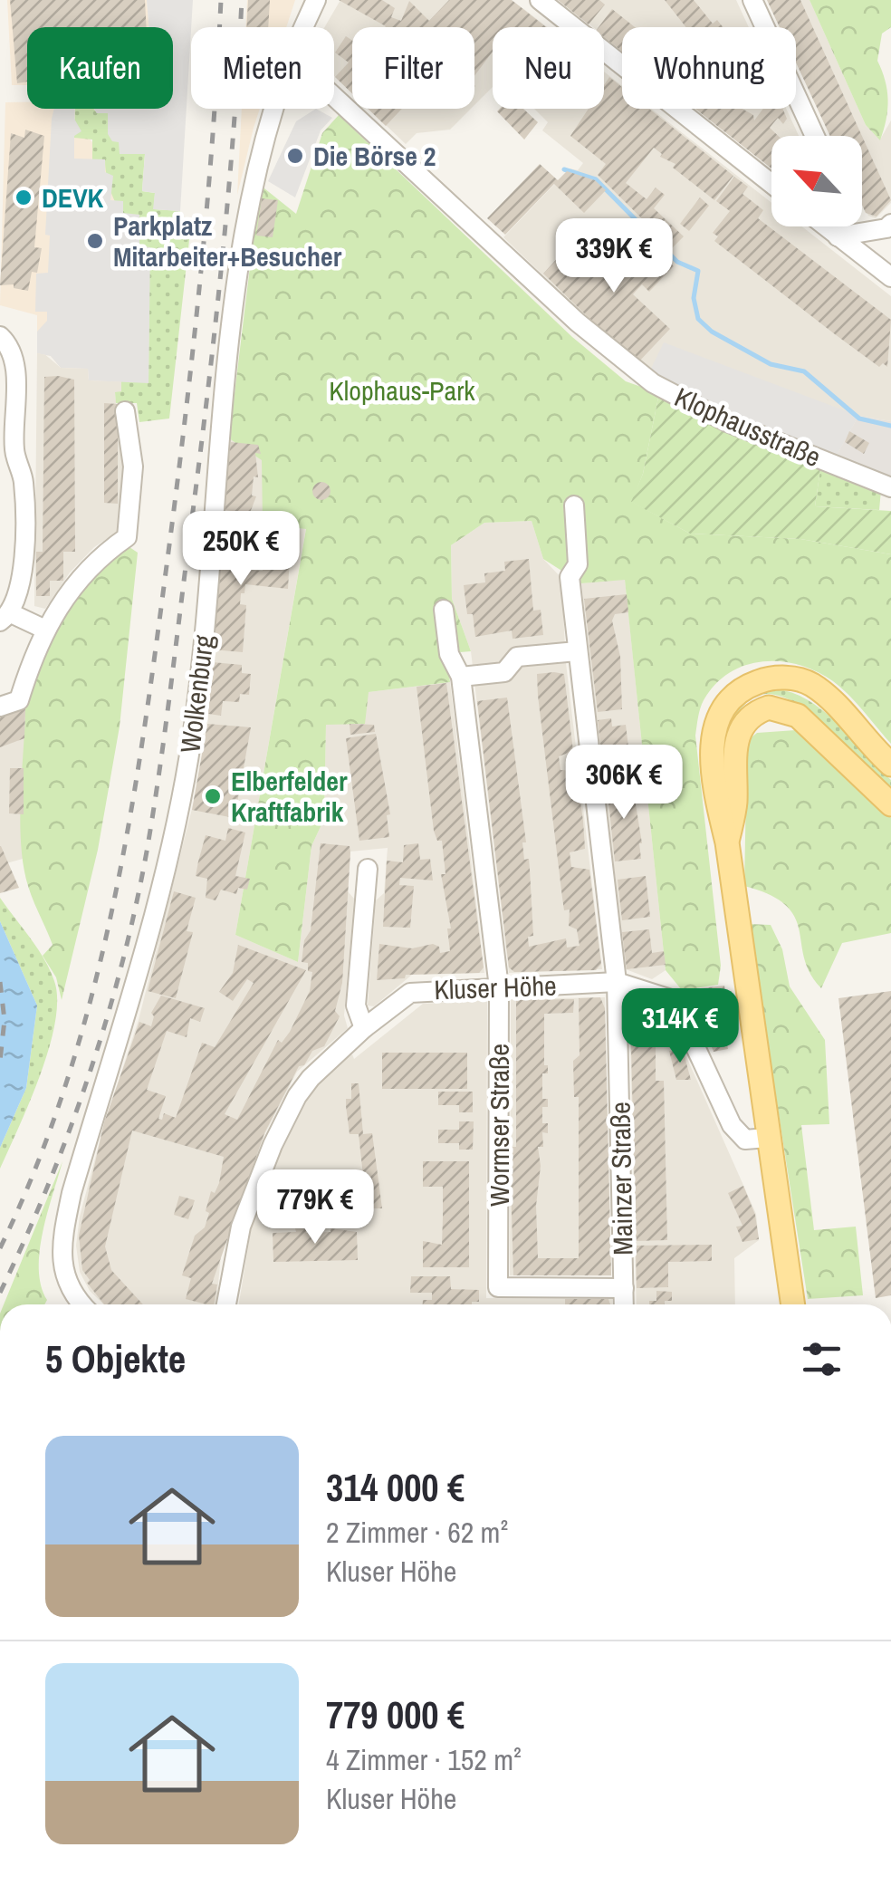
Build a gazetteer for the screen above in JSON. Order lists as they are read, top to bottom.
{
  "streets": {
    "street": [
      "Klophausstraße",
      "Wolkenburg",
      "Kluser Höhe",
      "Wormser Straße",
      "Mainzer Straße"
    ]
  },
  "crossings": [
    ["Kluser Höhe", "Wormser Straße"],
    ["Kluser Höhe", "Mainzer Straße"],
    ["Wormser Straße", "Mainzer Straße"]
  ],
  "parks": ["Klophaus-Park"],
  "places": [
    "Die Börse 2",
    "DEVK",
    "Parkplatz Mitarbeiter+Besucher",
    "Elberfelder Kraftfabrik"
  ],
  "north": "top left",
  "page": {
    "chip": [
      "Kaufen",
      "Mieten",
      "Filter",
      "Neu",
      "Wohnung"
    ],
    "price": [
      "339K €",
      "250K €",
      "306K €",
      "314K €",
      "779K €"
    ],
    "heading": "5 Objekte",
    "list": [
      {
        "name": "314 000 €",
        "note": "2 Zimmer · 62 m² · Kluser Höhe"
      },
      {
        "name": "779 000 €",
        "note": "4 Zimmer · 152 m² · Kluser Höhe"
      }
    ]
  }
}
